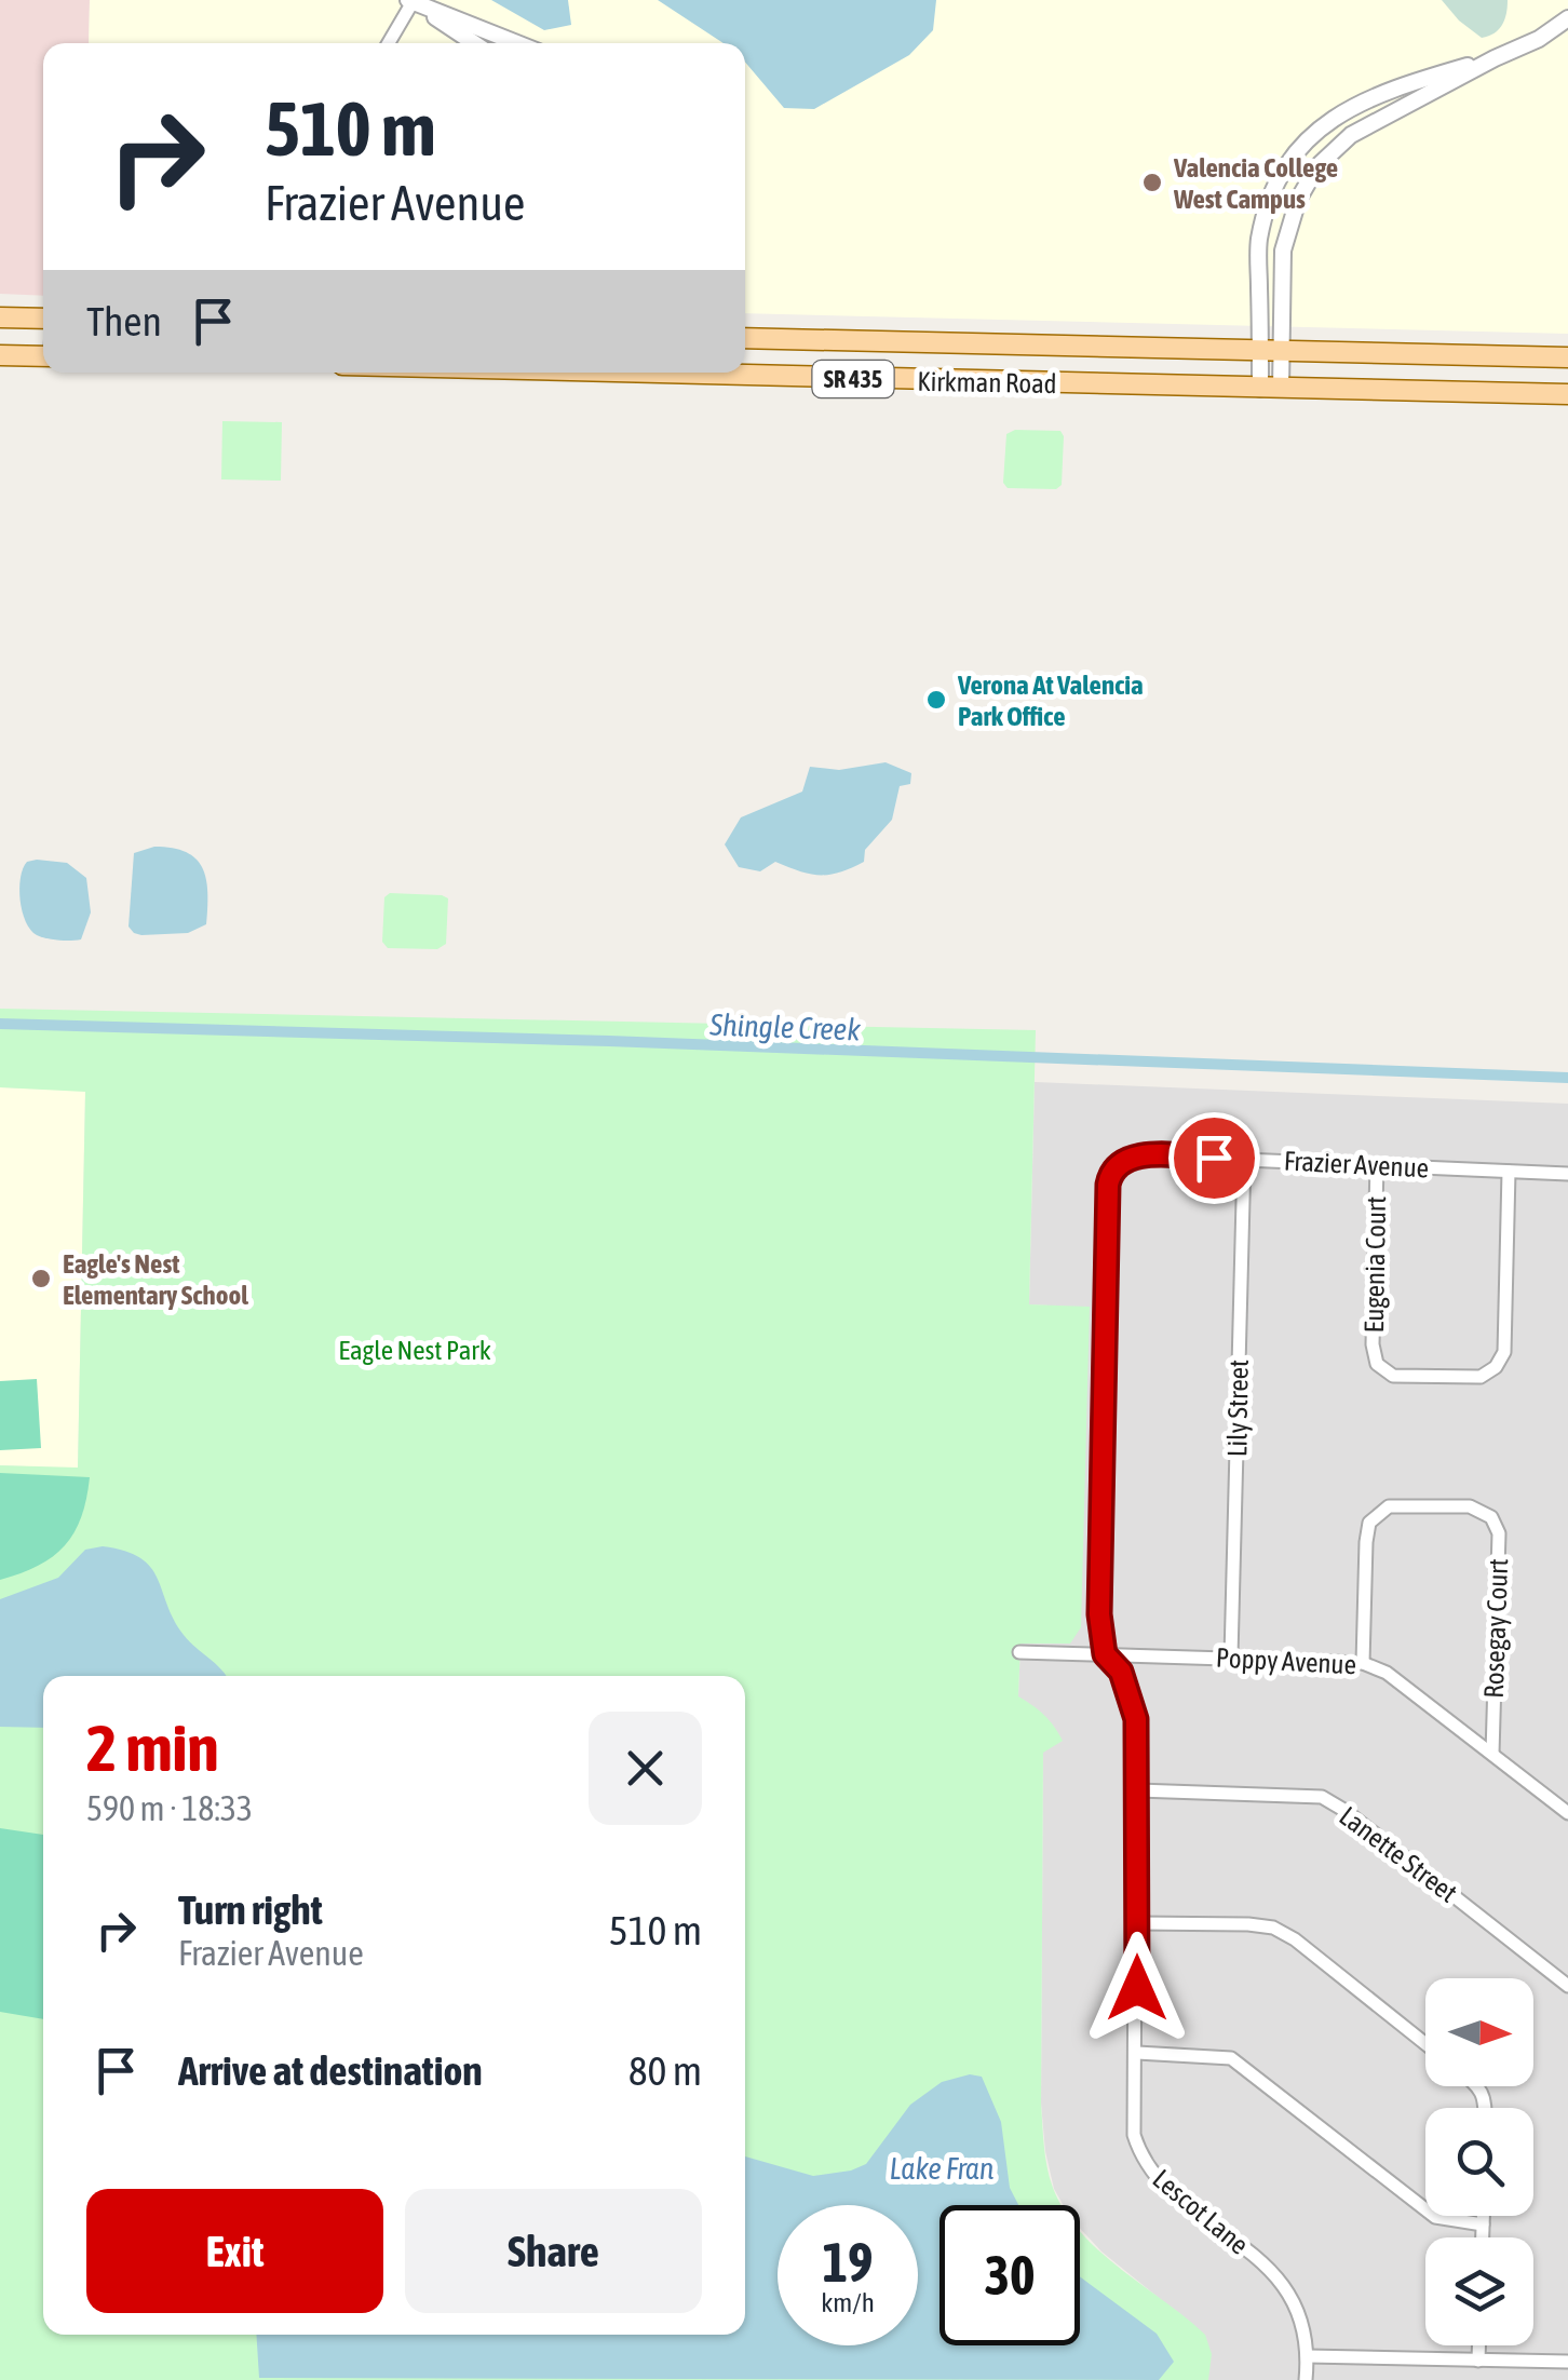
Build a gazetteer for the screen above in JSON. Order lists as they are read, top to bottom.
{
  "streets": {
    "main road": ["SR 435", "Kirkman Road"],
    "street": [
      "Frazier Avenue",
      "Eugenia Court",
      "Lily Street",
      "Rosegay Court",
      "Poppy Avenue",
      "Lanette Street",
      "Lescot Lane"
    ]
  },
  "crossings": [
    ["Frazier Avenue", "Eugenia Court"],
    ["Frazier Avenue", "Lily Street"],
    ["Frazier Avenue", "Lescot Lane"],
    ["Lily Street", "Poppy Avenue"],
    ["Rosegay Court", "Poppy Avenue"],
    ["Poppy Avenue", "Lescot Lane"],
    ["Lanette Street", "Lescot Lane"]
  ],
  "water": ["Shingle Creek", "Lake Fran"],
  "parks": ["Eagle Nest Park"],
  "places": ["Valencia College West Campus", "Verona At Valencia Park Office", "Eagle's Nest Elementary School"],
  "north": "right",
  "page": {
    "turn": ["510 m", "Frazier Avenue"],
    "then": "Then",
    "heading": ["2 min", "590 m · 18:33"],
    "list": [
      {
        "name": "Turn right",
        "note": "Frazier Avenue",
        "value": "510 m"
      },
      {
        "name": "Arrive at destination",
        "value": "80 m"
      }
    ],
    "buttons": ["Exit", "Share"],
    "speed": "19 km/h",
    "limit": "30"
  }
}
